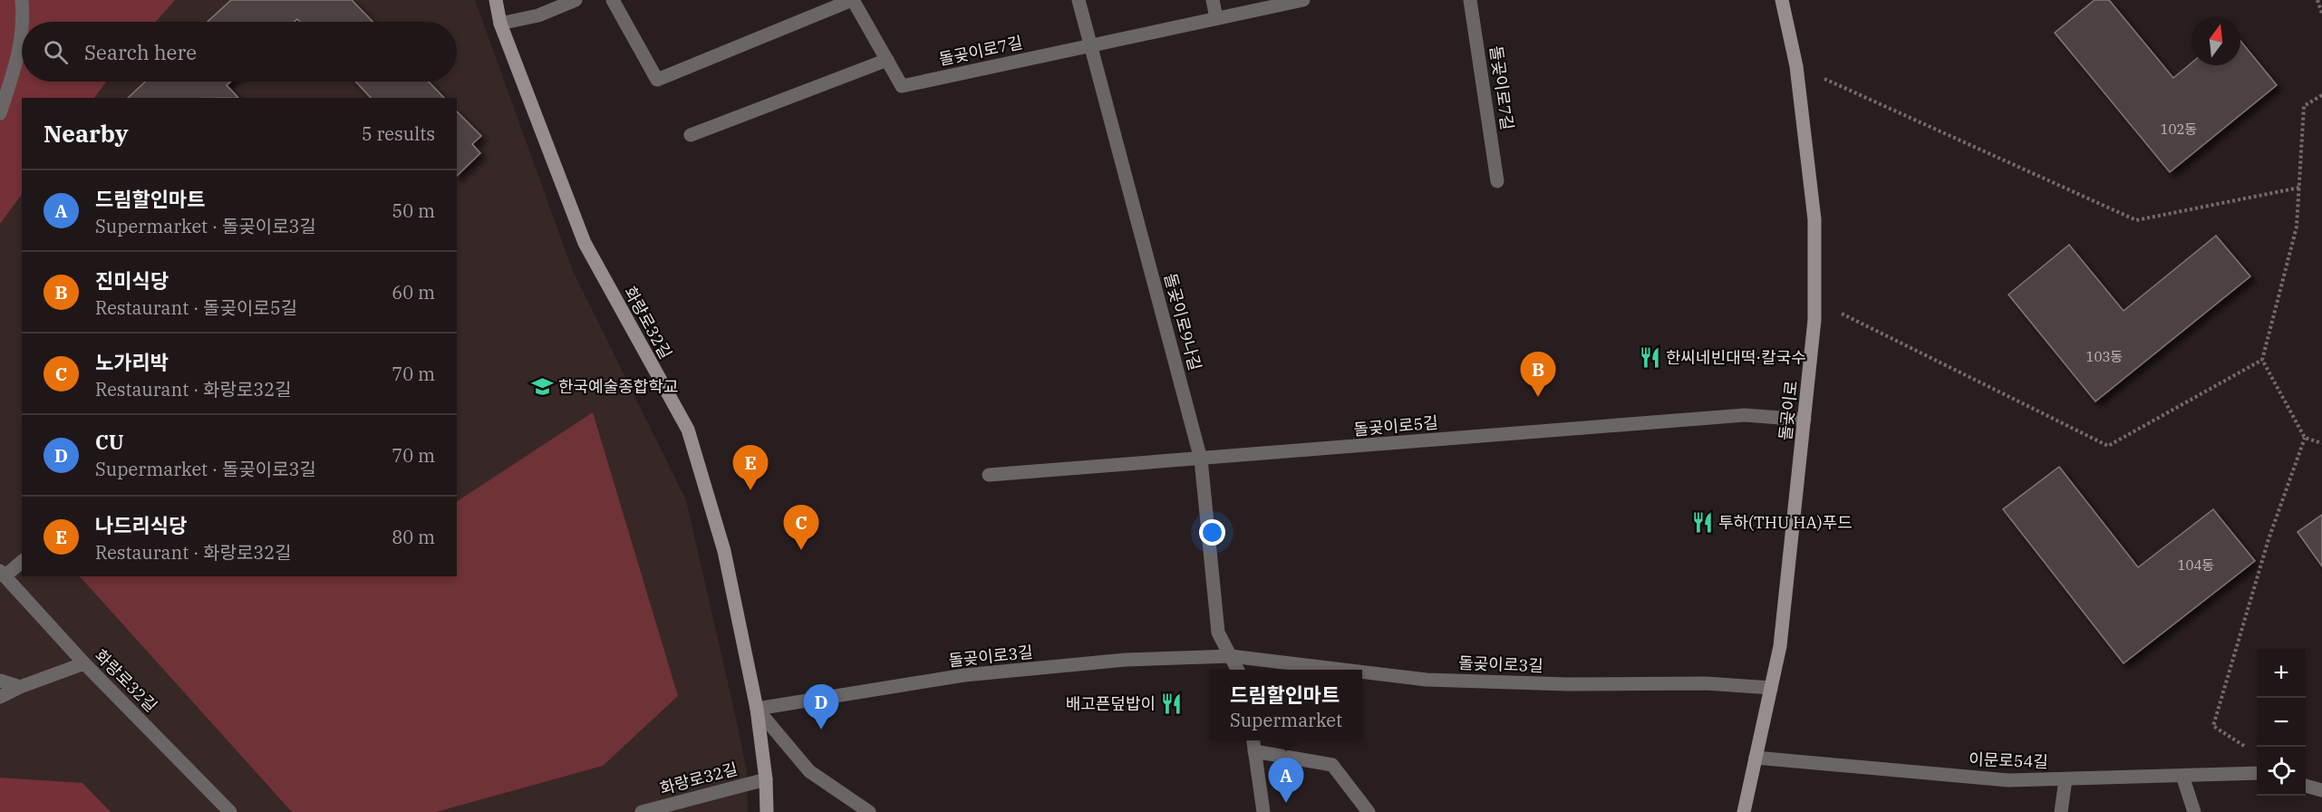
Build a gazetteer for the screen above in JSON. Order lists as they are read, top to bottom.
{
  "streets": {
    "street": [
      "돌곶이로7길",
      "돌곶이로9나길",
      "화랑로32길",
      "돌곶이로",
      "돌곶이로5길",
      "돌곶이로3길",
      "이문로54길"
    ]
  },
  "crossings": [
    ["돌곶이로7길", "돌곶이로9나길"],
    ["돌곶이로9나길", "돌곶이로5길"],
    ["돌곶이로9나길", "돌곶이로3길"],
    ["화랑로32길", "돌곶이로3길"],
    ["돌곶이로", "돌곶이로5길"],
    ["돌곶이로", "돌곶이로3길"],
    ["돌곶이로", "이문로54길"]
  ],
  "places": {
    "restaurant": ["한씨네빈대떡·칼국수", "투하(THU HA)푸드", "배고픈덮밥이"],
    "school or university": ["한국예술종합학교"]
  },
  "house_numbers": ["102동", "103동", "104동"],
  "north": "top",
  "page": {
    "search": "Search here",
    "heading": ["Nearby", "5 results"],
    "list": [
      {
        "mark": "A",
        "name": "드림할인마트",
        "note": "Supermarket · 돌곶이로3길",
        "value": "50 m"
      },
      {
        "mark": "B",
        "name": "진미식당",
        "note": "Restaurant · 돌곶이로5길",
        "value": "60 m"
      },
      {
        "mark": "C",
        "name": "노가리박",
        "note": "Restaurant · 화랑로32길",
        "value": "70 m"
      },
      {
        "mark": "D",
        "name": "CU",
        "note": "Supermarket · 돌곶이로3길",
        "value": "70 m"
      },
      {
        "mark": "E",
        "name": "나드리식당",
        "note": "Restaurant · 화랑로32길",
        "value": "80 m"
      }
    ],
    "pins": [
      "B",
      "E",
      "C",
      "D",
      "A"
    ],
    "map_buttons": ["+", "−"],
    "popup": ["드림할인마트", "Supermarket"]
  }
}
